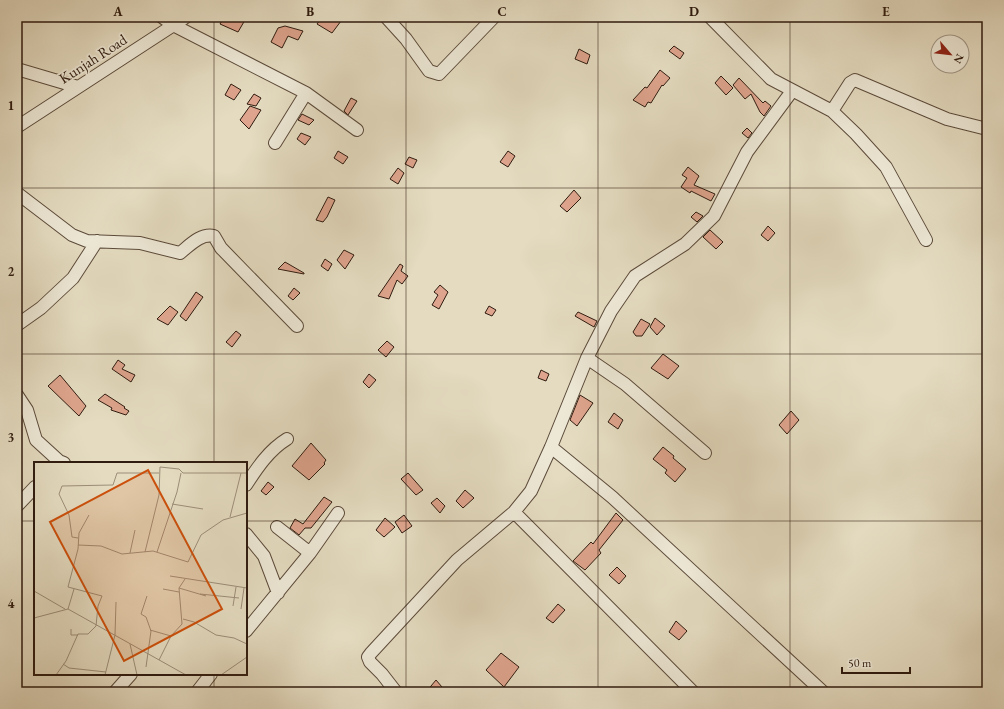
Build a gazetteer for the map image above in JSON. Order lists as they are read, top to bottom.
{
  "streets": {
    "street": ["Kunjah Road"]
  },
  "scale_bar": "50 m",
  "north": "bottom right",
  "grid": {
    "columns": [
      "A",
      "B",
      "C",
      "D",
      "E"
    ],
    "rows": [
      "1",
      "2",
      "3",
      "4"
    ]
  }
}
